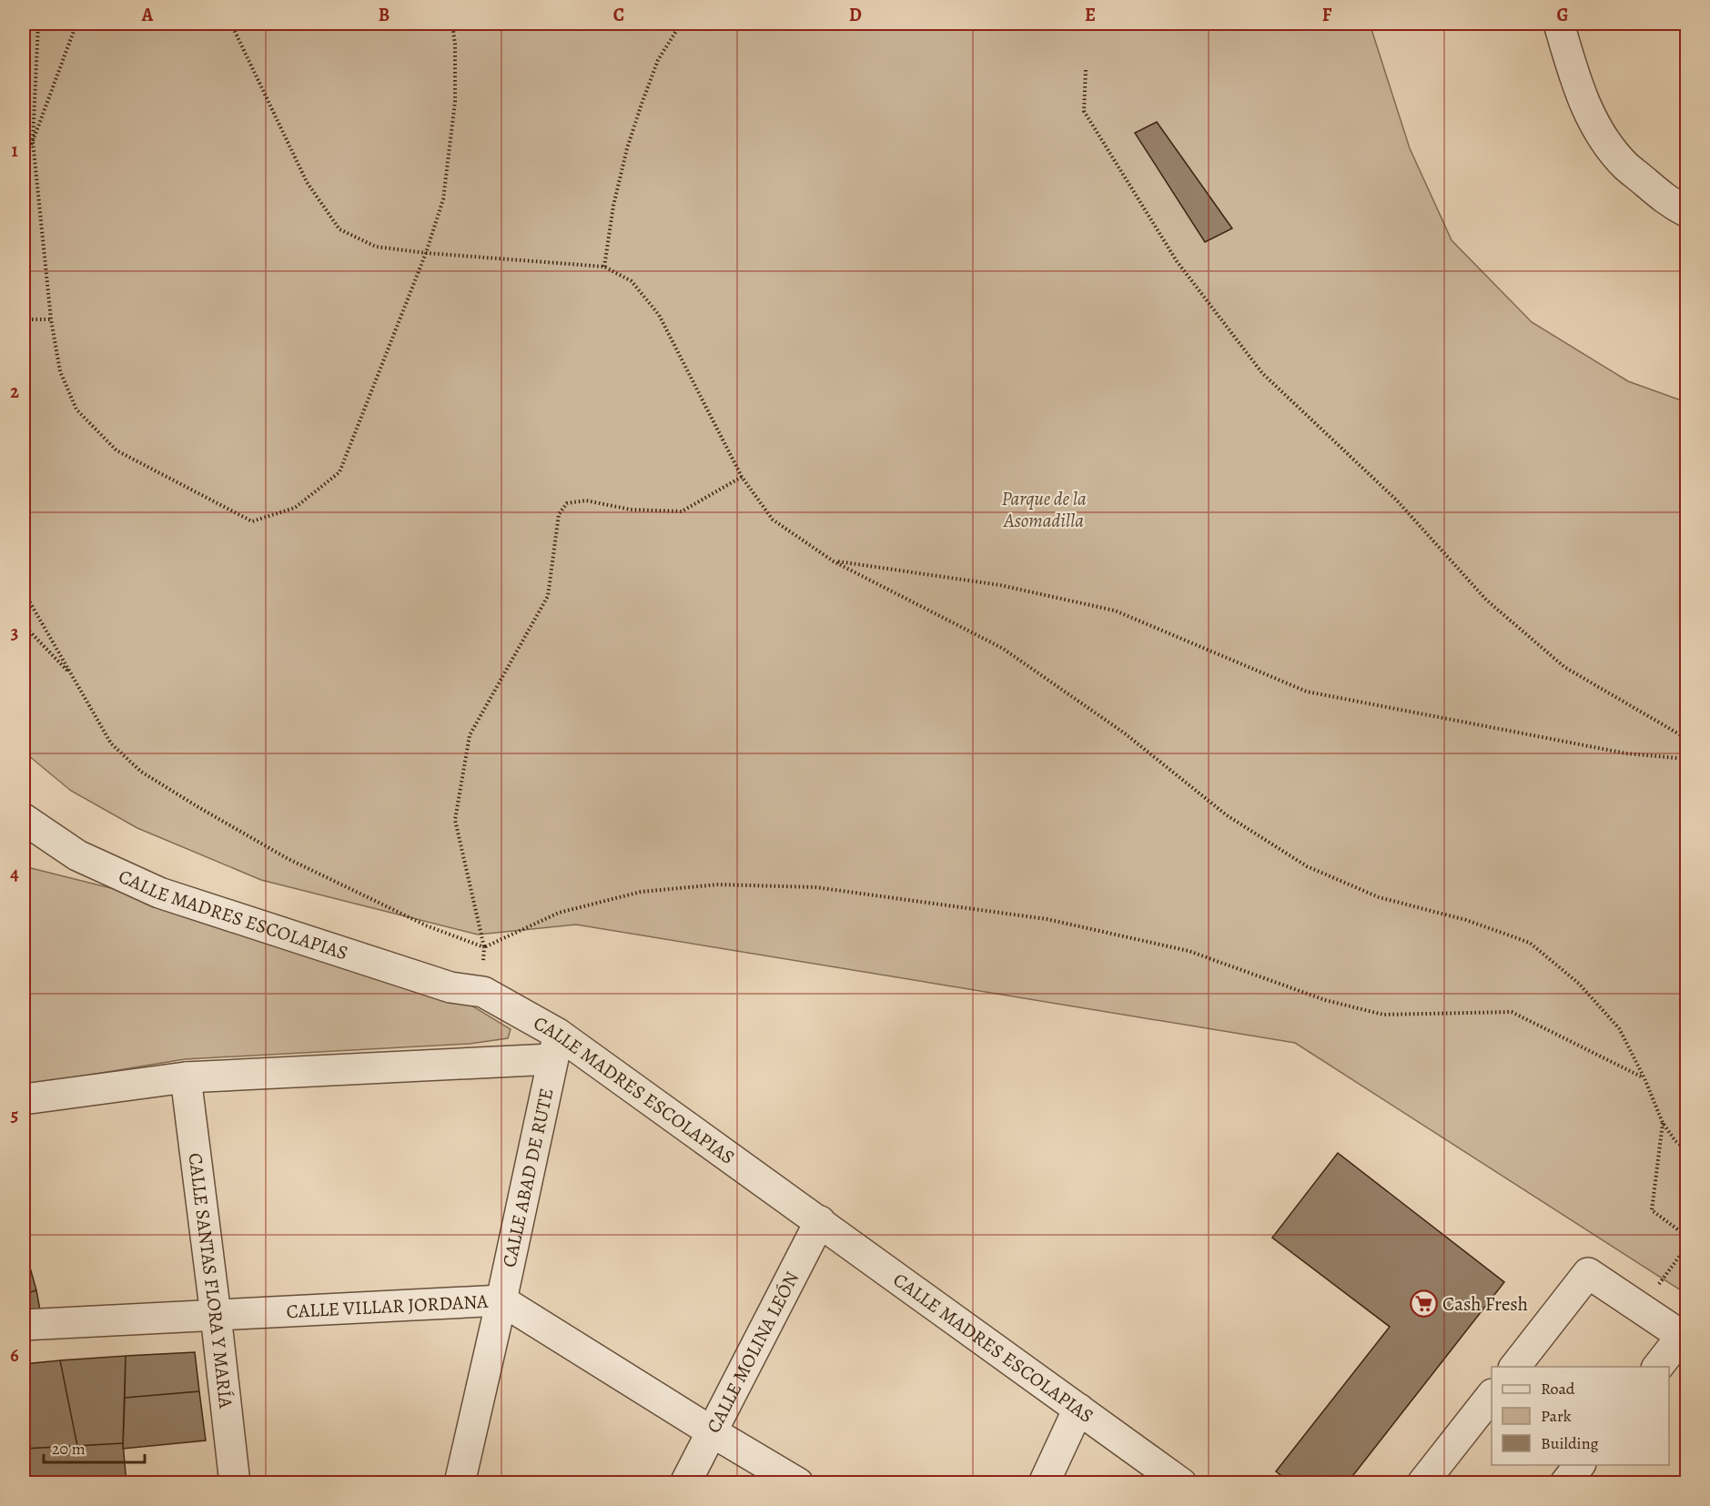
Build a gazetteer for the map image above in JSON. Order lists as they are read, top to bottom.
{
  "streets": {
    "street": [
      "CALLE MADRES ESCOLAPIAS",
      "CALLE ABAD DE RUTE",
      "CALLE SANTAS FLORA Y MARÍA",
      "CALLE VILLAR JORDANA",
      "CALLE MOLINA LEÓN"
    ]
  },
  "crossings": [
    ["CALLE MADRES ESCOLAPIAS", "CALLE ABAD DE RUTE"],
    ["CALLE MADRES ESCOLAPIAS", "CALLE SANTAS FLORA Y MARÍA"],
    ["CALLE MADRES ESCOLAPIAS", "CALLE MOLINA LEÓN"],
    ["CALLE ABAD DE RUTE", "CALLE VILLAR JORDANA"],
    ["CALLE SANTAS FLORA Y MARÍA", "CALLE VILLAR JORDANA"],
    ["CALLE VILLAR JORDANA", "CALLE MOLINA LEÓN"]
  ],
  "parks": ["Parque de la Asomadilla"],
  "places": {
    "supermarket": ["Cash Fresh"]
  },
  "legend": ["Road", "Park", "Building"],
  "scale_bar": "20 m",
  "grid": {
    "columns": [
      "A",
      "B",
      "C",
      "D",
      "E",
      "F",
      "G"
    ],
    "rows": [
      "1",
      "2",
      "3",
      "4",
      "5",
      "6"
    ]
  }
}
